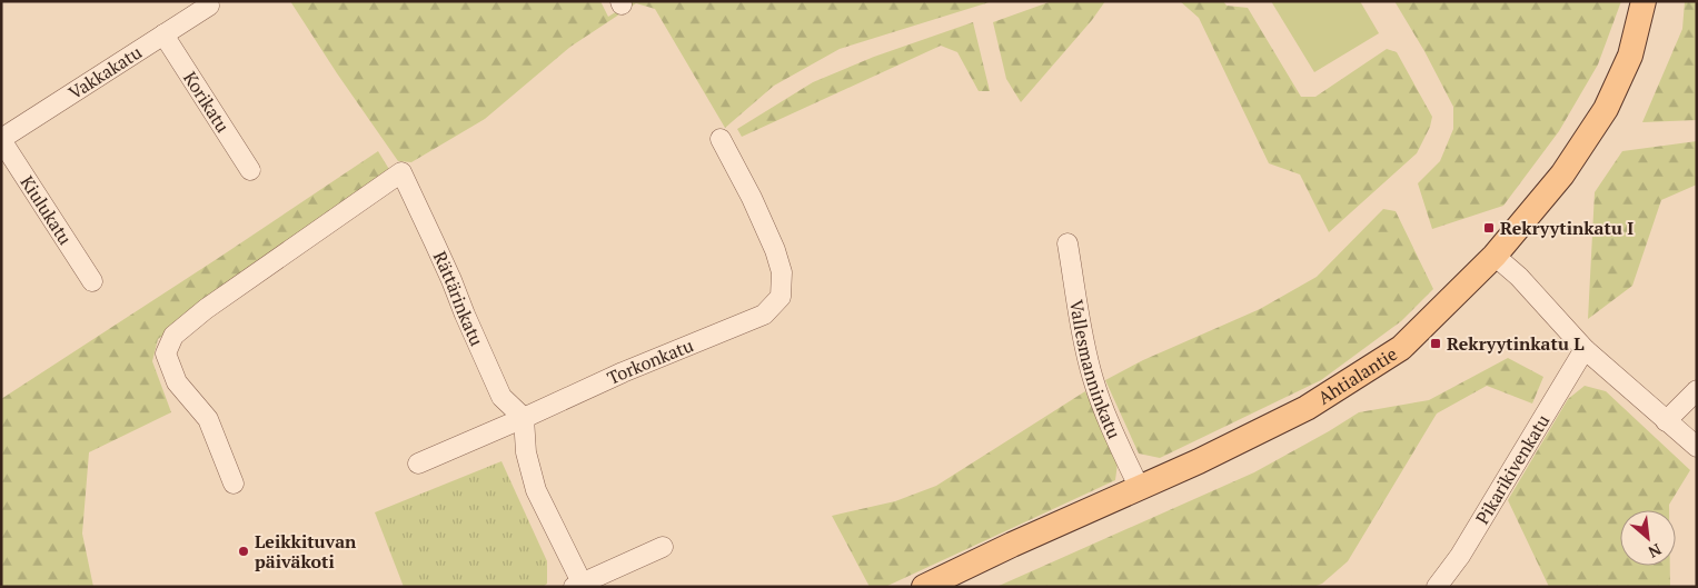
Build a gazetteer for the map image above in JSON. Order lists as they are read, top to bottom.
{
  "streets": {
    "main road": ["Ahtialantie"],
    "street": [
      "Vakkakatu",
      "Korikatu",
      "Kiulukatu",
      "Rättärinkatu",
      "Torkonkatu",
      "Vallesmanninkatu",
      "Pikarikivenkatu"
    ]
  },
  "crossings": [
    ["Vakkakatu", "Korikatu"],
    ["Vakkakatu", "Kiulukatu"],
    ["Rättärinkatu", "Torkonkatu"],
    ["Vallesmanninkatu", "Ahtialantie"]
  ],
  "places": {
    "transit": ["Rekryytinkatu I", "Rekryytinkatu L"],
    "other": ["Leikkituvan päiväkoti"]
  },
  "north": "bottom right"
}
